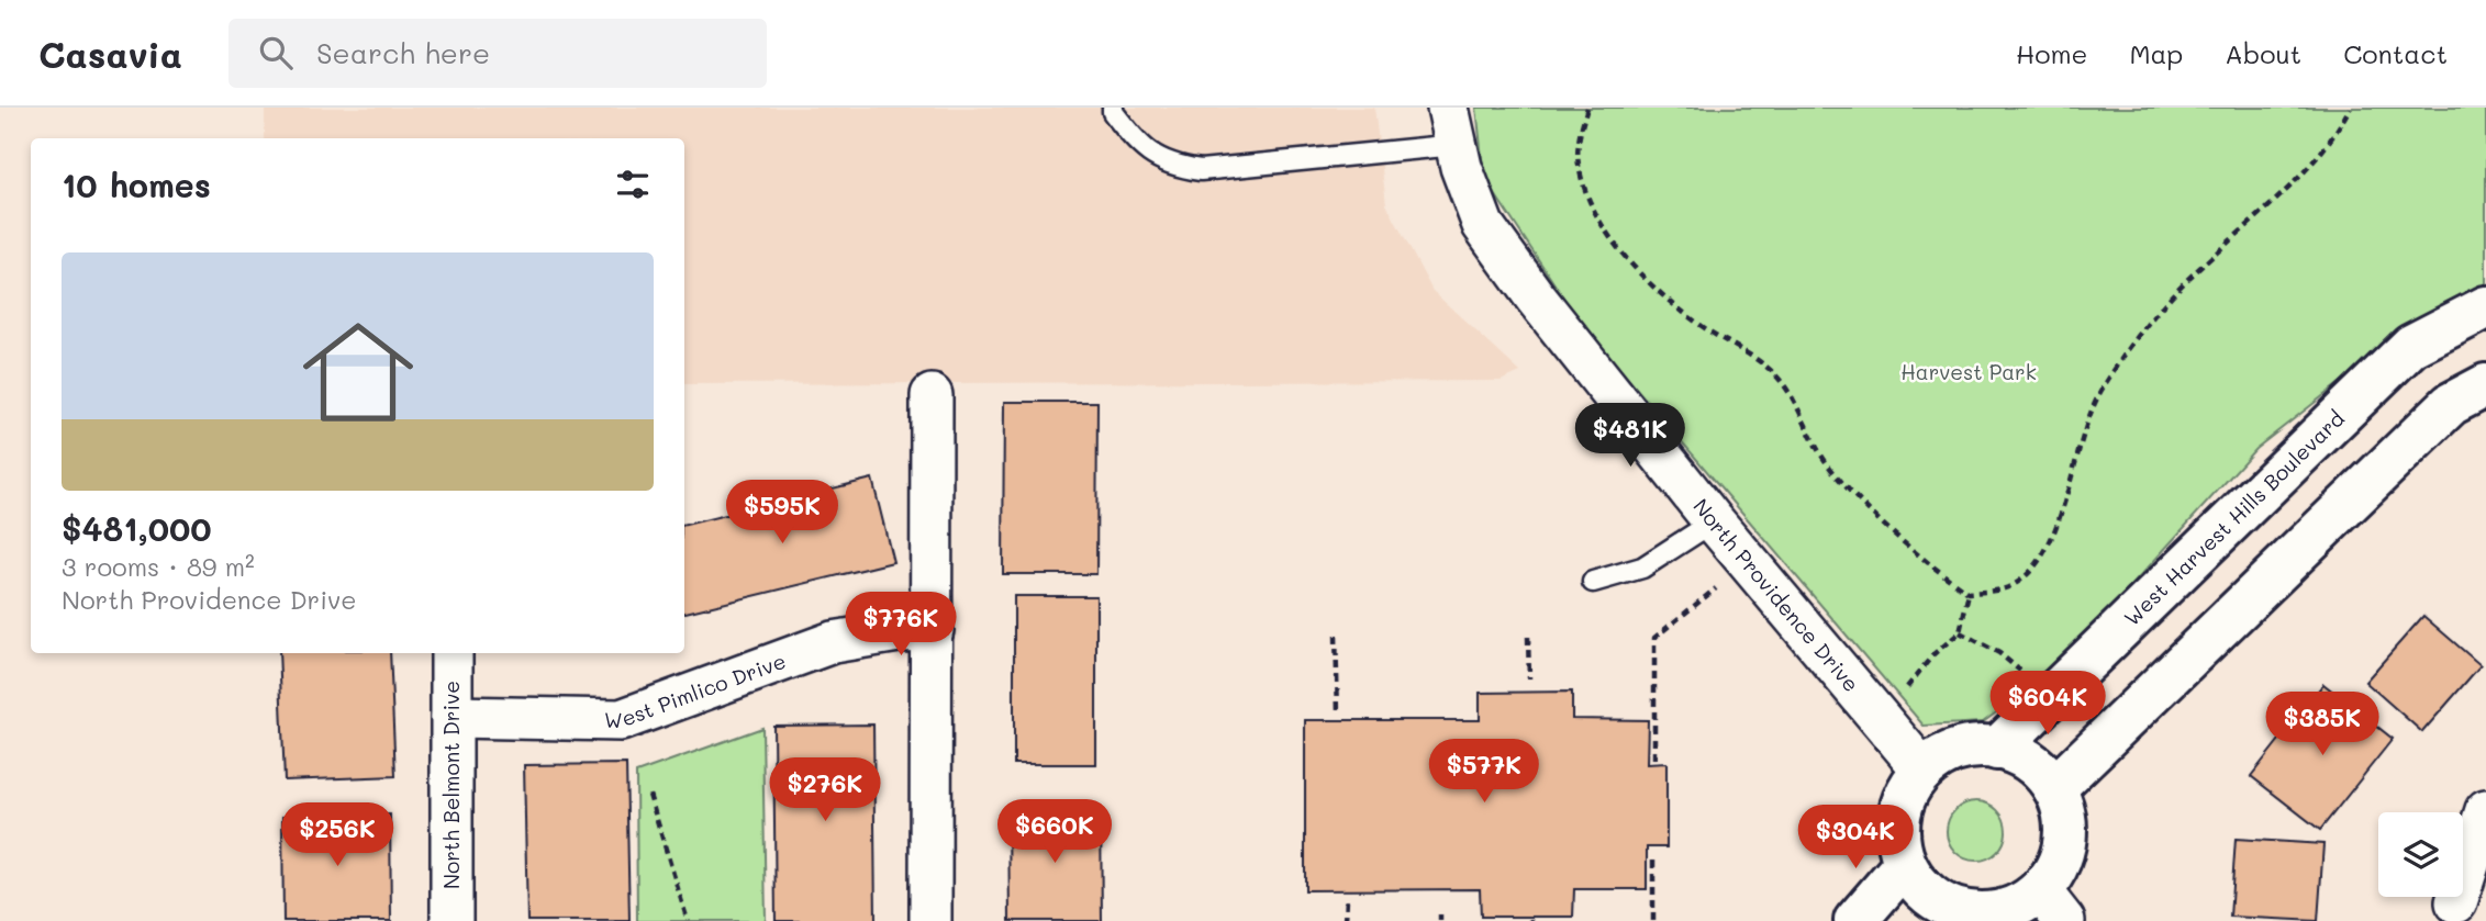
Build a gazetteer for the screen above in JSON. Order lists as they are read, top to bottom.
{
  "streets": {
    "street": [
      "West Harvest Hills Boulevard",
      "North Providence Drive",
      "West Pimlico Drive",
      "North Belmont Drive"
    ]
  },
  "crossings": [
    ["West Harvest Hills Boulevard", "North Providence Drive"],
    ["West Pimlico Drive", "North Belmont Drive"]
  ],
  "parks": ["Harvest Park"],
  "page": {
    "header": "Casavia",
    "search": "Search here",
    "nav": [
      "Home",
      "Map",
      "About",
      "Contact"
    ],
    "heading": "10 homes",
    "list": [
      {
        "name": "$481,000",
        "note": "3 rooms · 89 m² · North Providence Drive"
      }
    ],
    "price": [
      "$481K",
      "$595K",
      "$776K",
      "$604K",
      "$385K",
      "$577K",
      "$276K",
      "$660K",
      "$256K",
      "$304K"
    ]
  }
}
